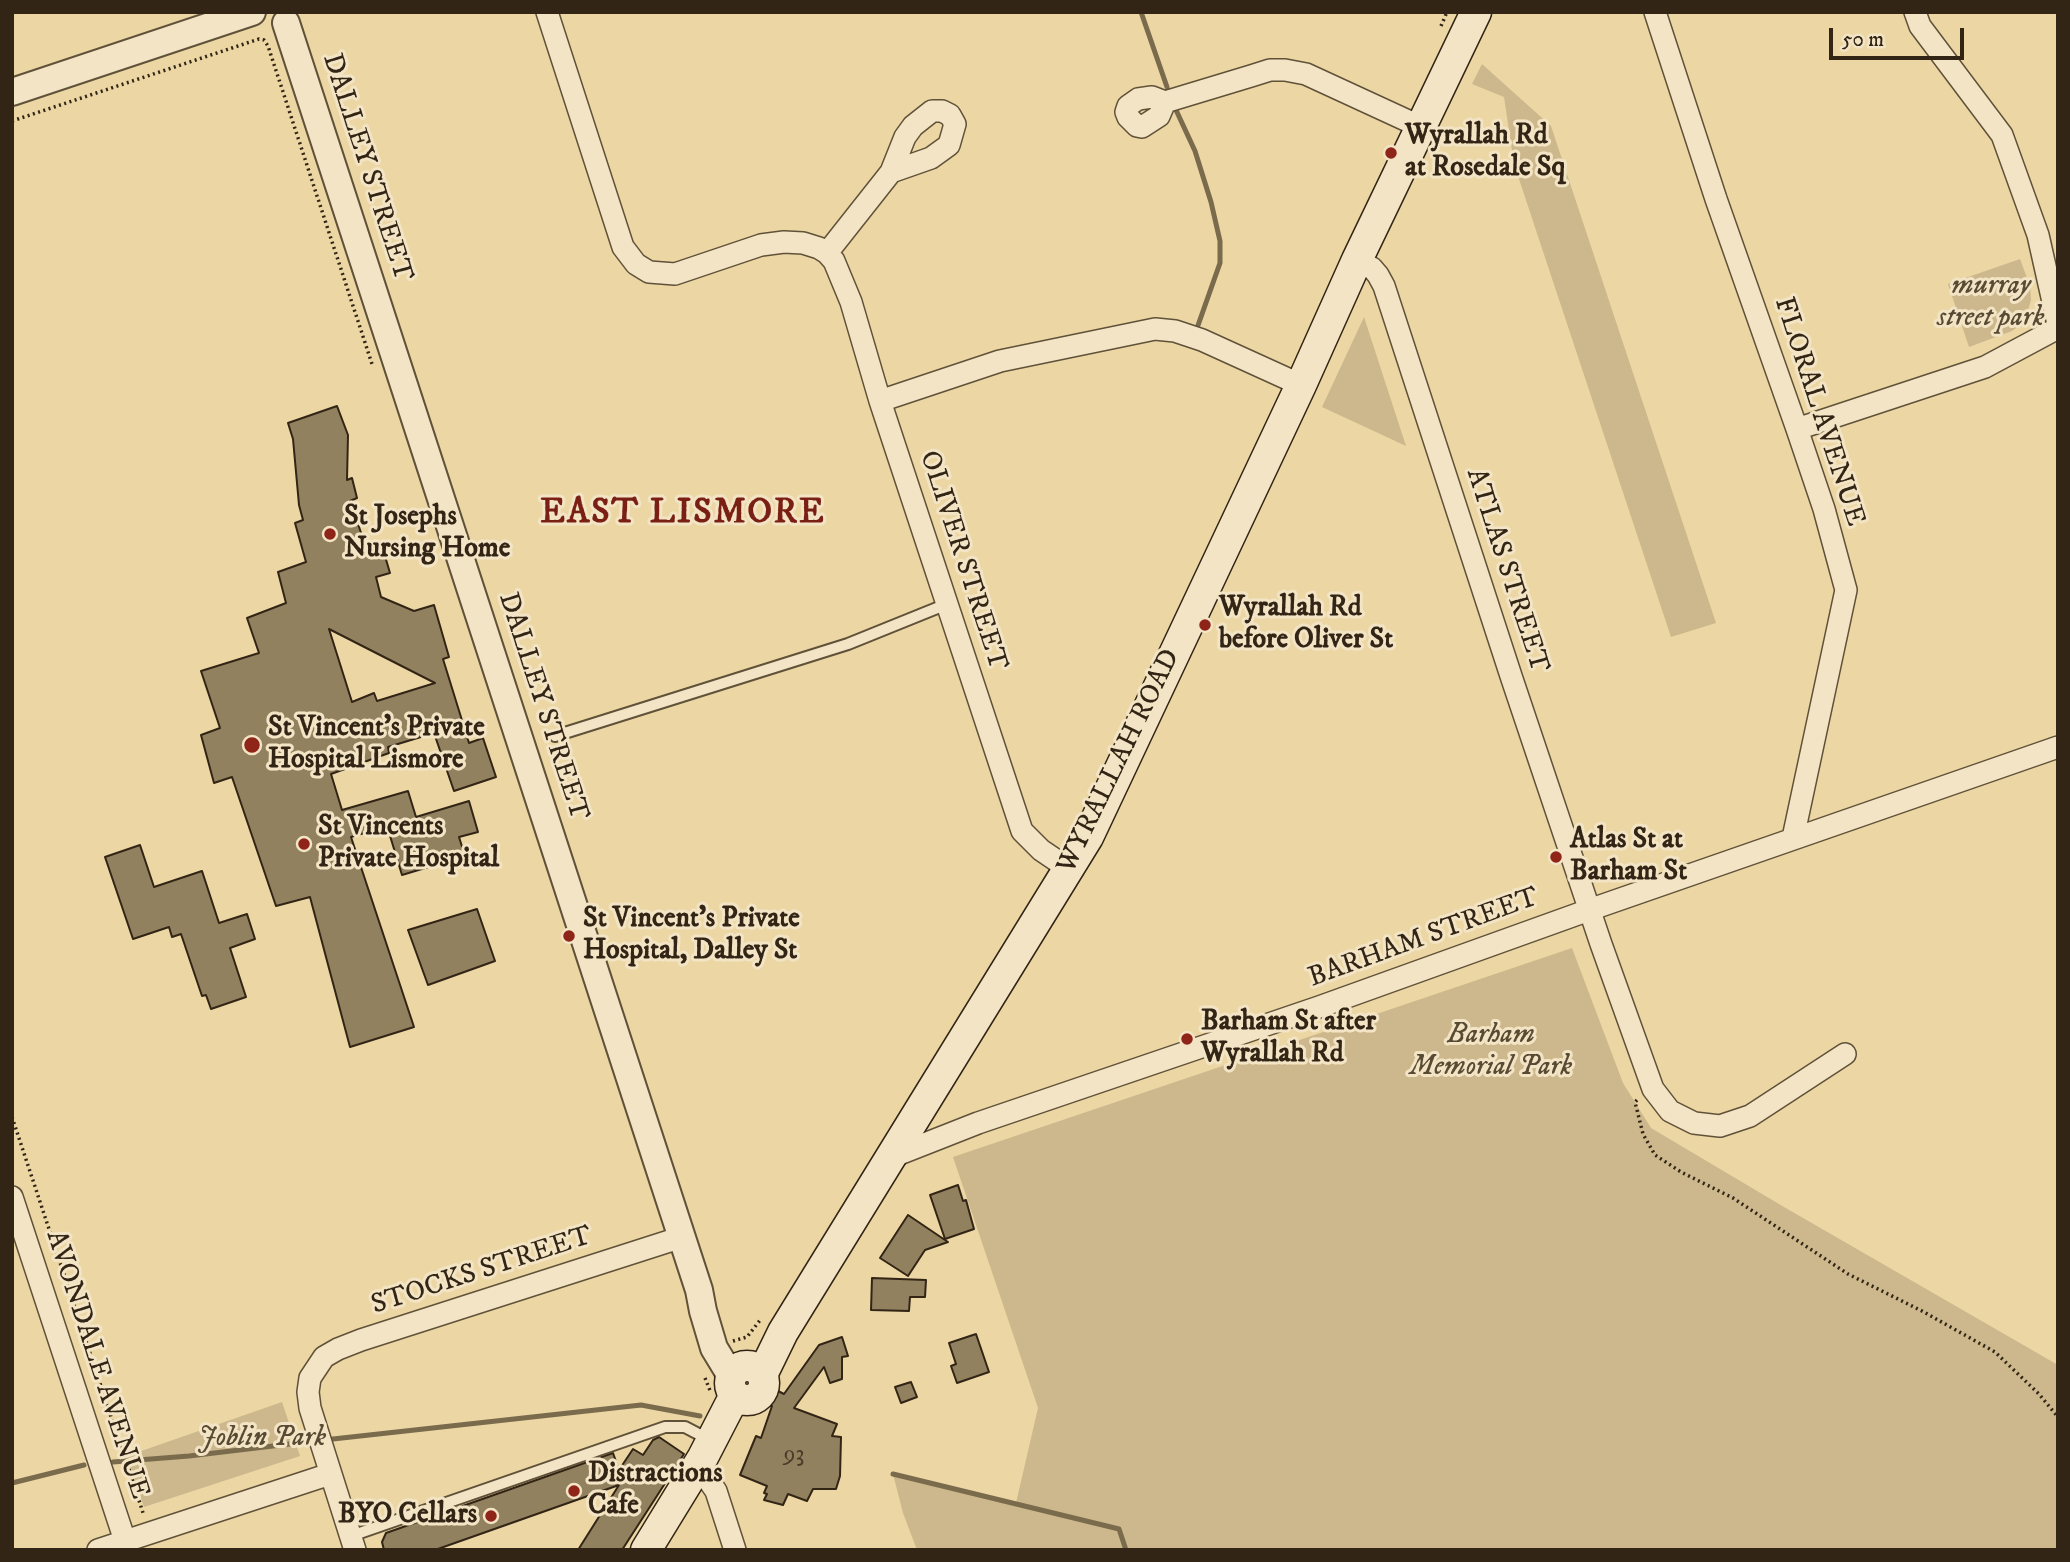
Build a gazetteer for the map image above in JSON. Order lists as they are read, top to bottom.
{
  "streets": {
    "main road": ["WYRALLAH ROAD"],
    "street": [
      "DALLEY STREET",
      "FLORAL AVENUE",
      "OLIVER STREET",
      "ATLAS STREET",
      "BARHAM STREET",
      "STOCKS STREET",
      "AVONDALE AVENUE"
    ]
  },
  "crossings": [
    ["DALLEY STREET", "WYRALLAH ROAD"],
    ["DALLEY STREET", "STOCKS STREET"],
    ["FLORAL AVENUE", "BARHAM STREET"],
    ["OLIVER STREET", "WYRALLAH ROAD"],
    ["ATLAS STREET", "WYRALLAH ROAD"],
    ["ATLAS STREET", "BARHAM STREET"],
    ["WYRALLAH ROAD", "BARHAM STREET"]
  ],
  "districts": ["EAST LISMORE"],
  "parks": ["murray street park", "Barham Memorial Park", "Joblin Park"],
  "places": [
    "Wyrallah Rd at Rosedale Sq",
    "St Josephs Nursing Home",
    "Wyrallah Rd before Oliver St",
    "St Vincent's Private Hospital Lismore",
    "St Vincents Private Hospital",
    "Atlas St at Barham St",
    "St Vincent's Private Hospital, Dalley St",
    "Barham St after Wyrallah Rd",
    "Distractions Cafe",
    "BYO Cellars"
  ],
  "house_numbers": ["93"],
  "scale_bar": "50 m"
}
